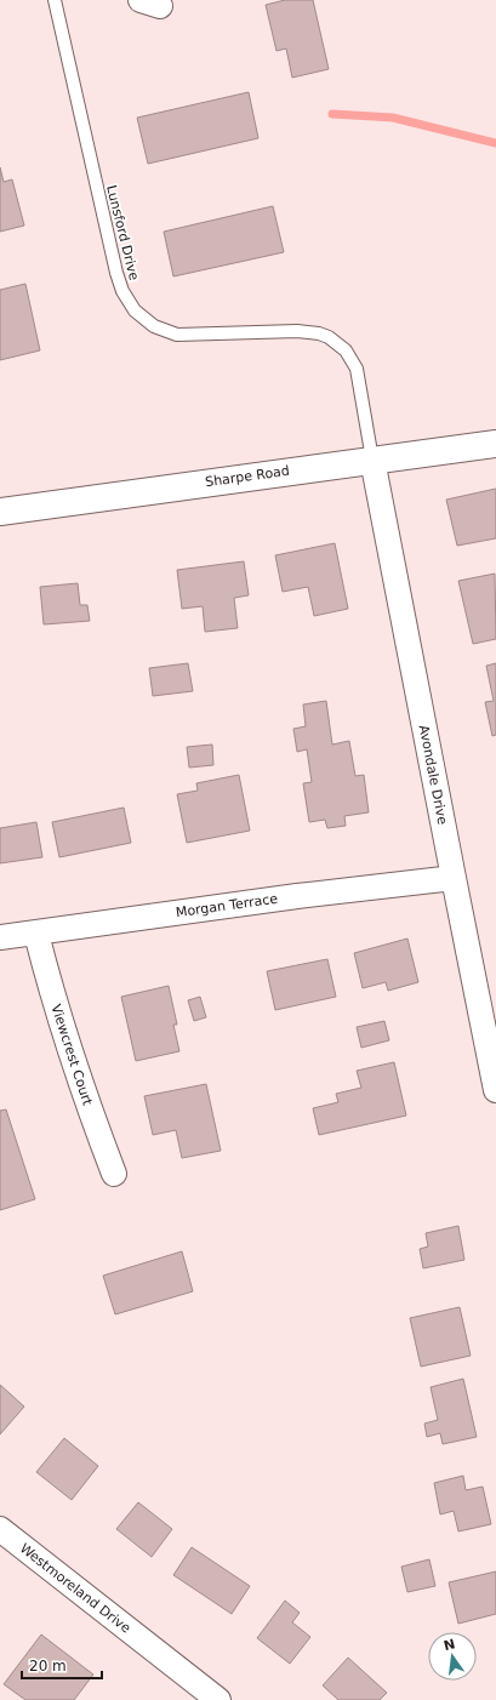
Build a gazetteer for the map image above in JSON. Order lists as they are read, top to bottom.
{
  "streets": {
    "street": [
      "Sharpe Road",
      "Avondale Drive",
      "Morgan Terrace",
      "Viewcrest Court",
      "Westmoreland Drive"
    ],
    "lane": ["Lunsford Drive"]
  },
  "crossings": [
    ["Lunsford Drive", "Sharpe Road"],
    ["Lunsford Drive", "Avondale Drive"],
    ["Sharpe Road", "Avondale Drive"],
    ["Avondale Drive", "Morgan Terrace"],
    ["Morgan Terrace", "Viewcrest Court"]
  ],
  "scale_bar": "20 m",
  "north": "top"
}
